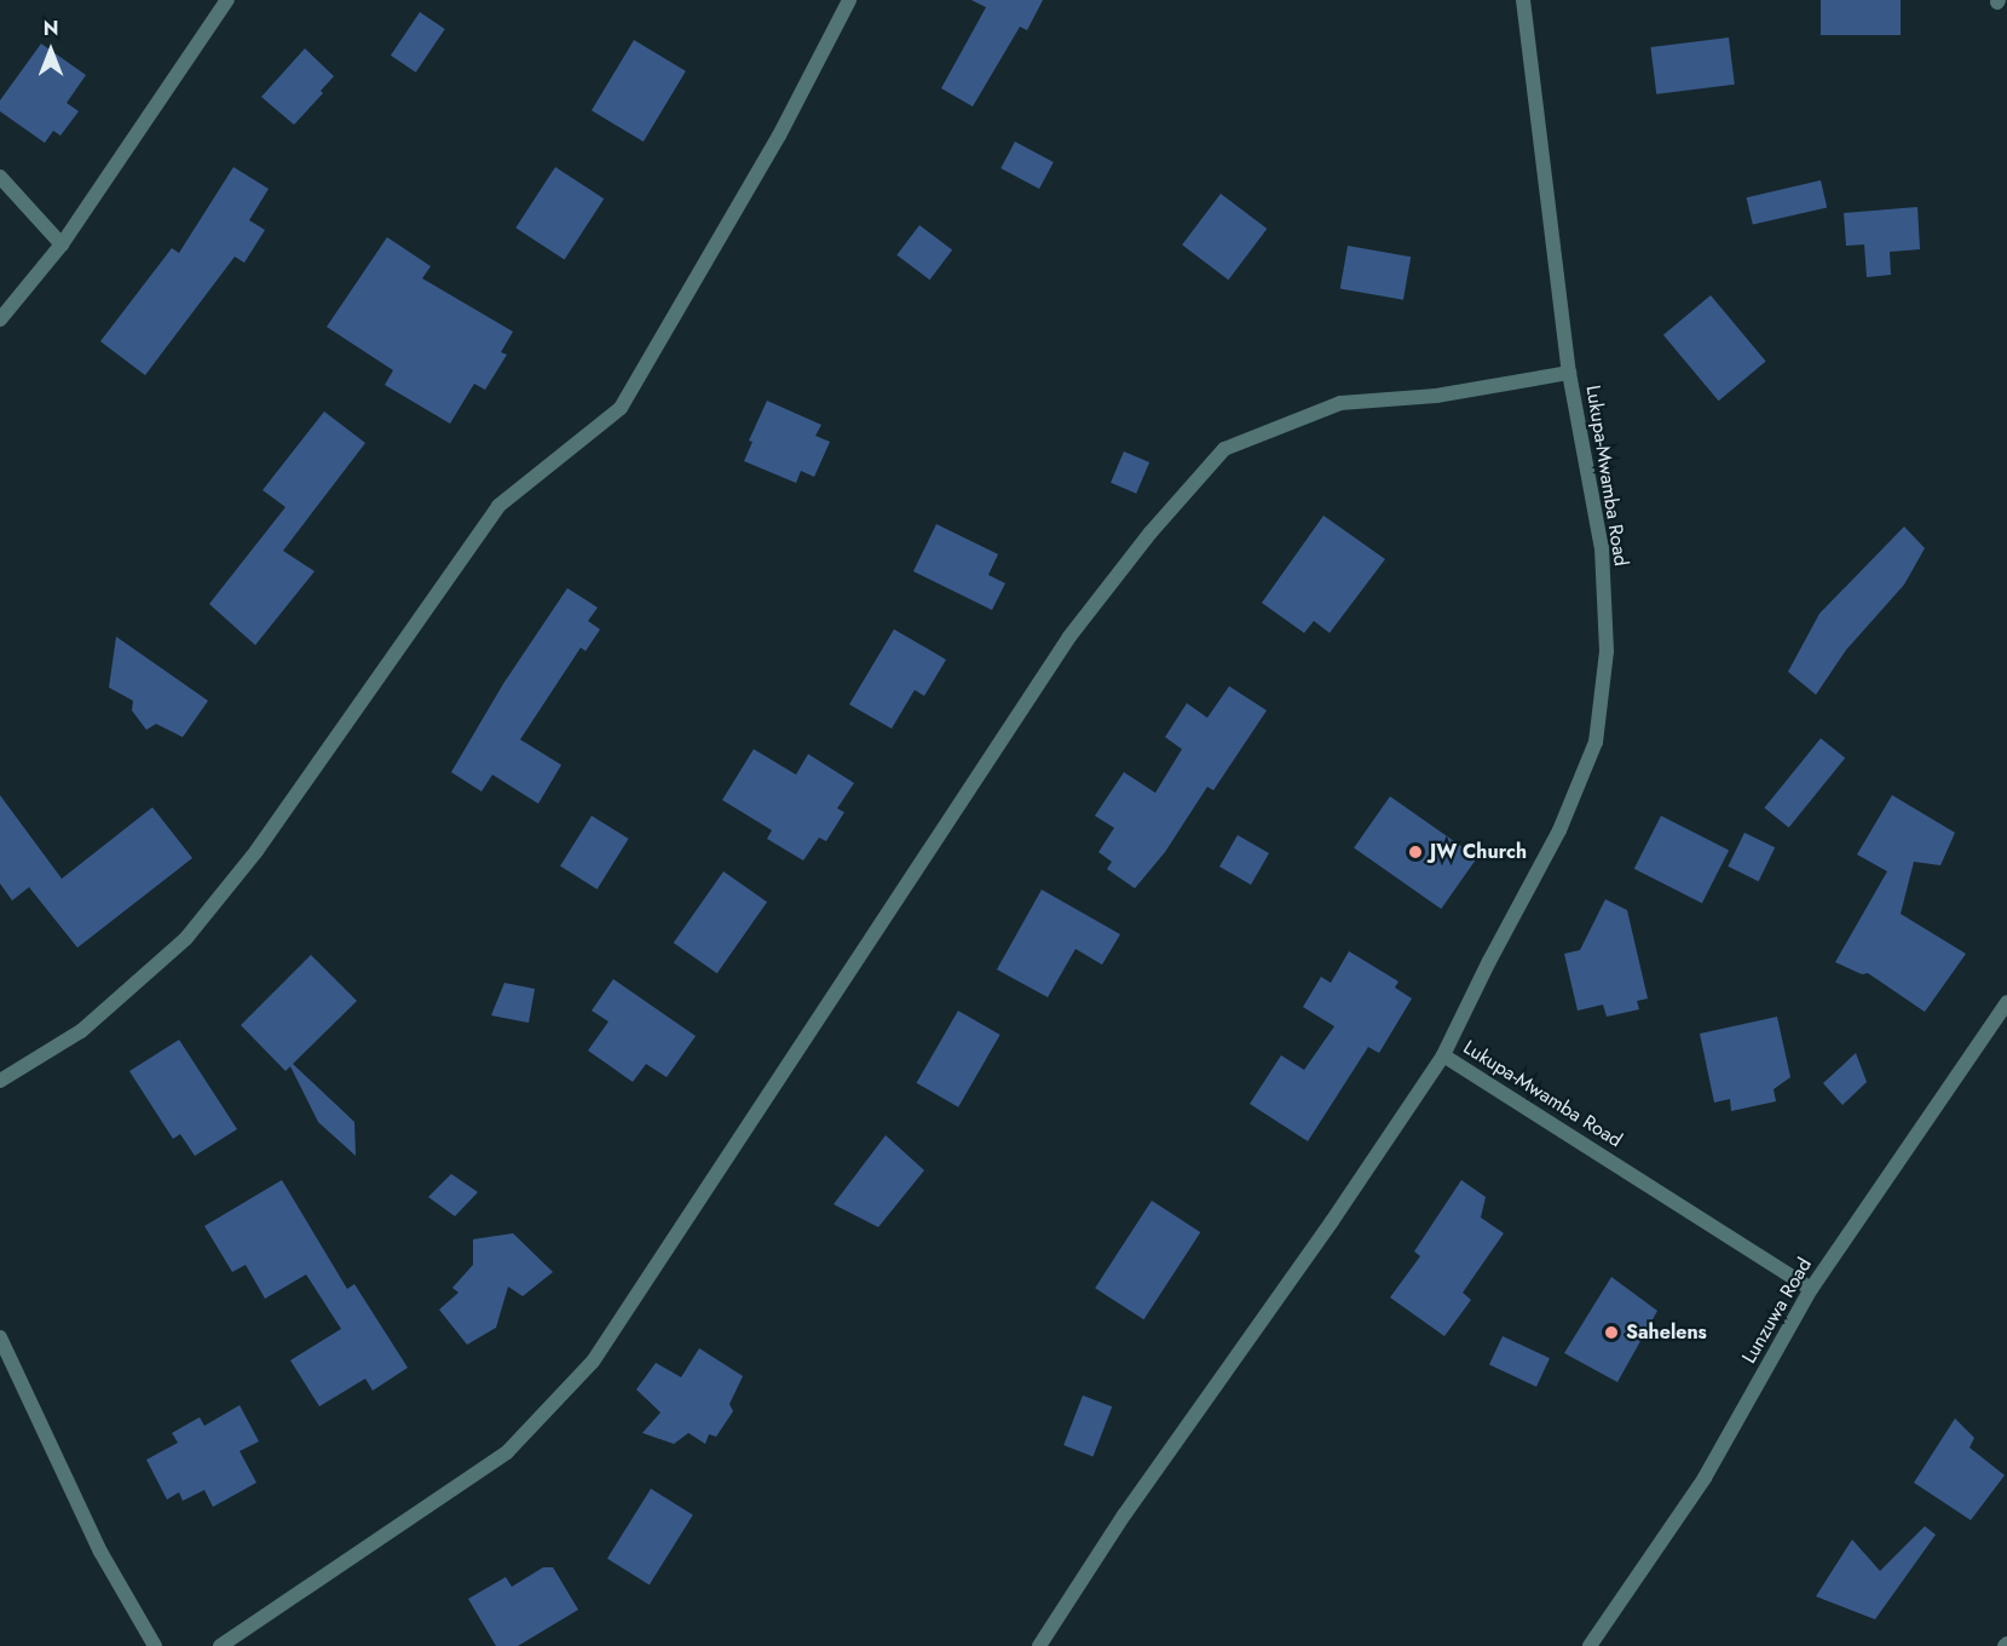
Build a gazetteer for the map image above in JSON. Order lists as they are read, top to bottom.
{
  "streets": {
    "street": ["Lukupa-Mwamba Road", "Lunzuwa Road"]
  },
  "crossings": [
    ["Lukupa-Mwamba Road", "Lunzuwa Road"]
  ],
  "places": ["JW Church", "Sahelens"],
  "north": "top"
}
